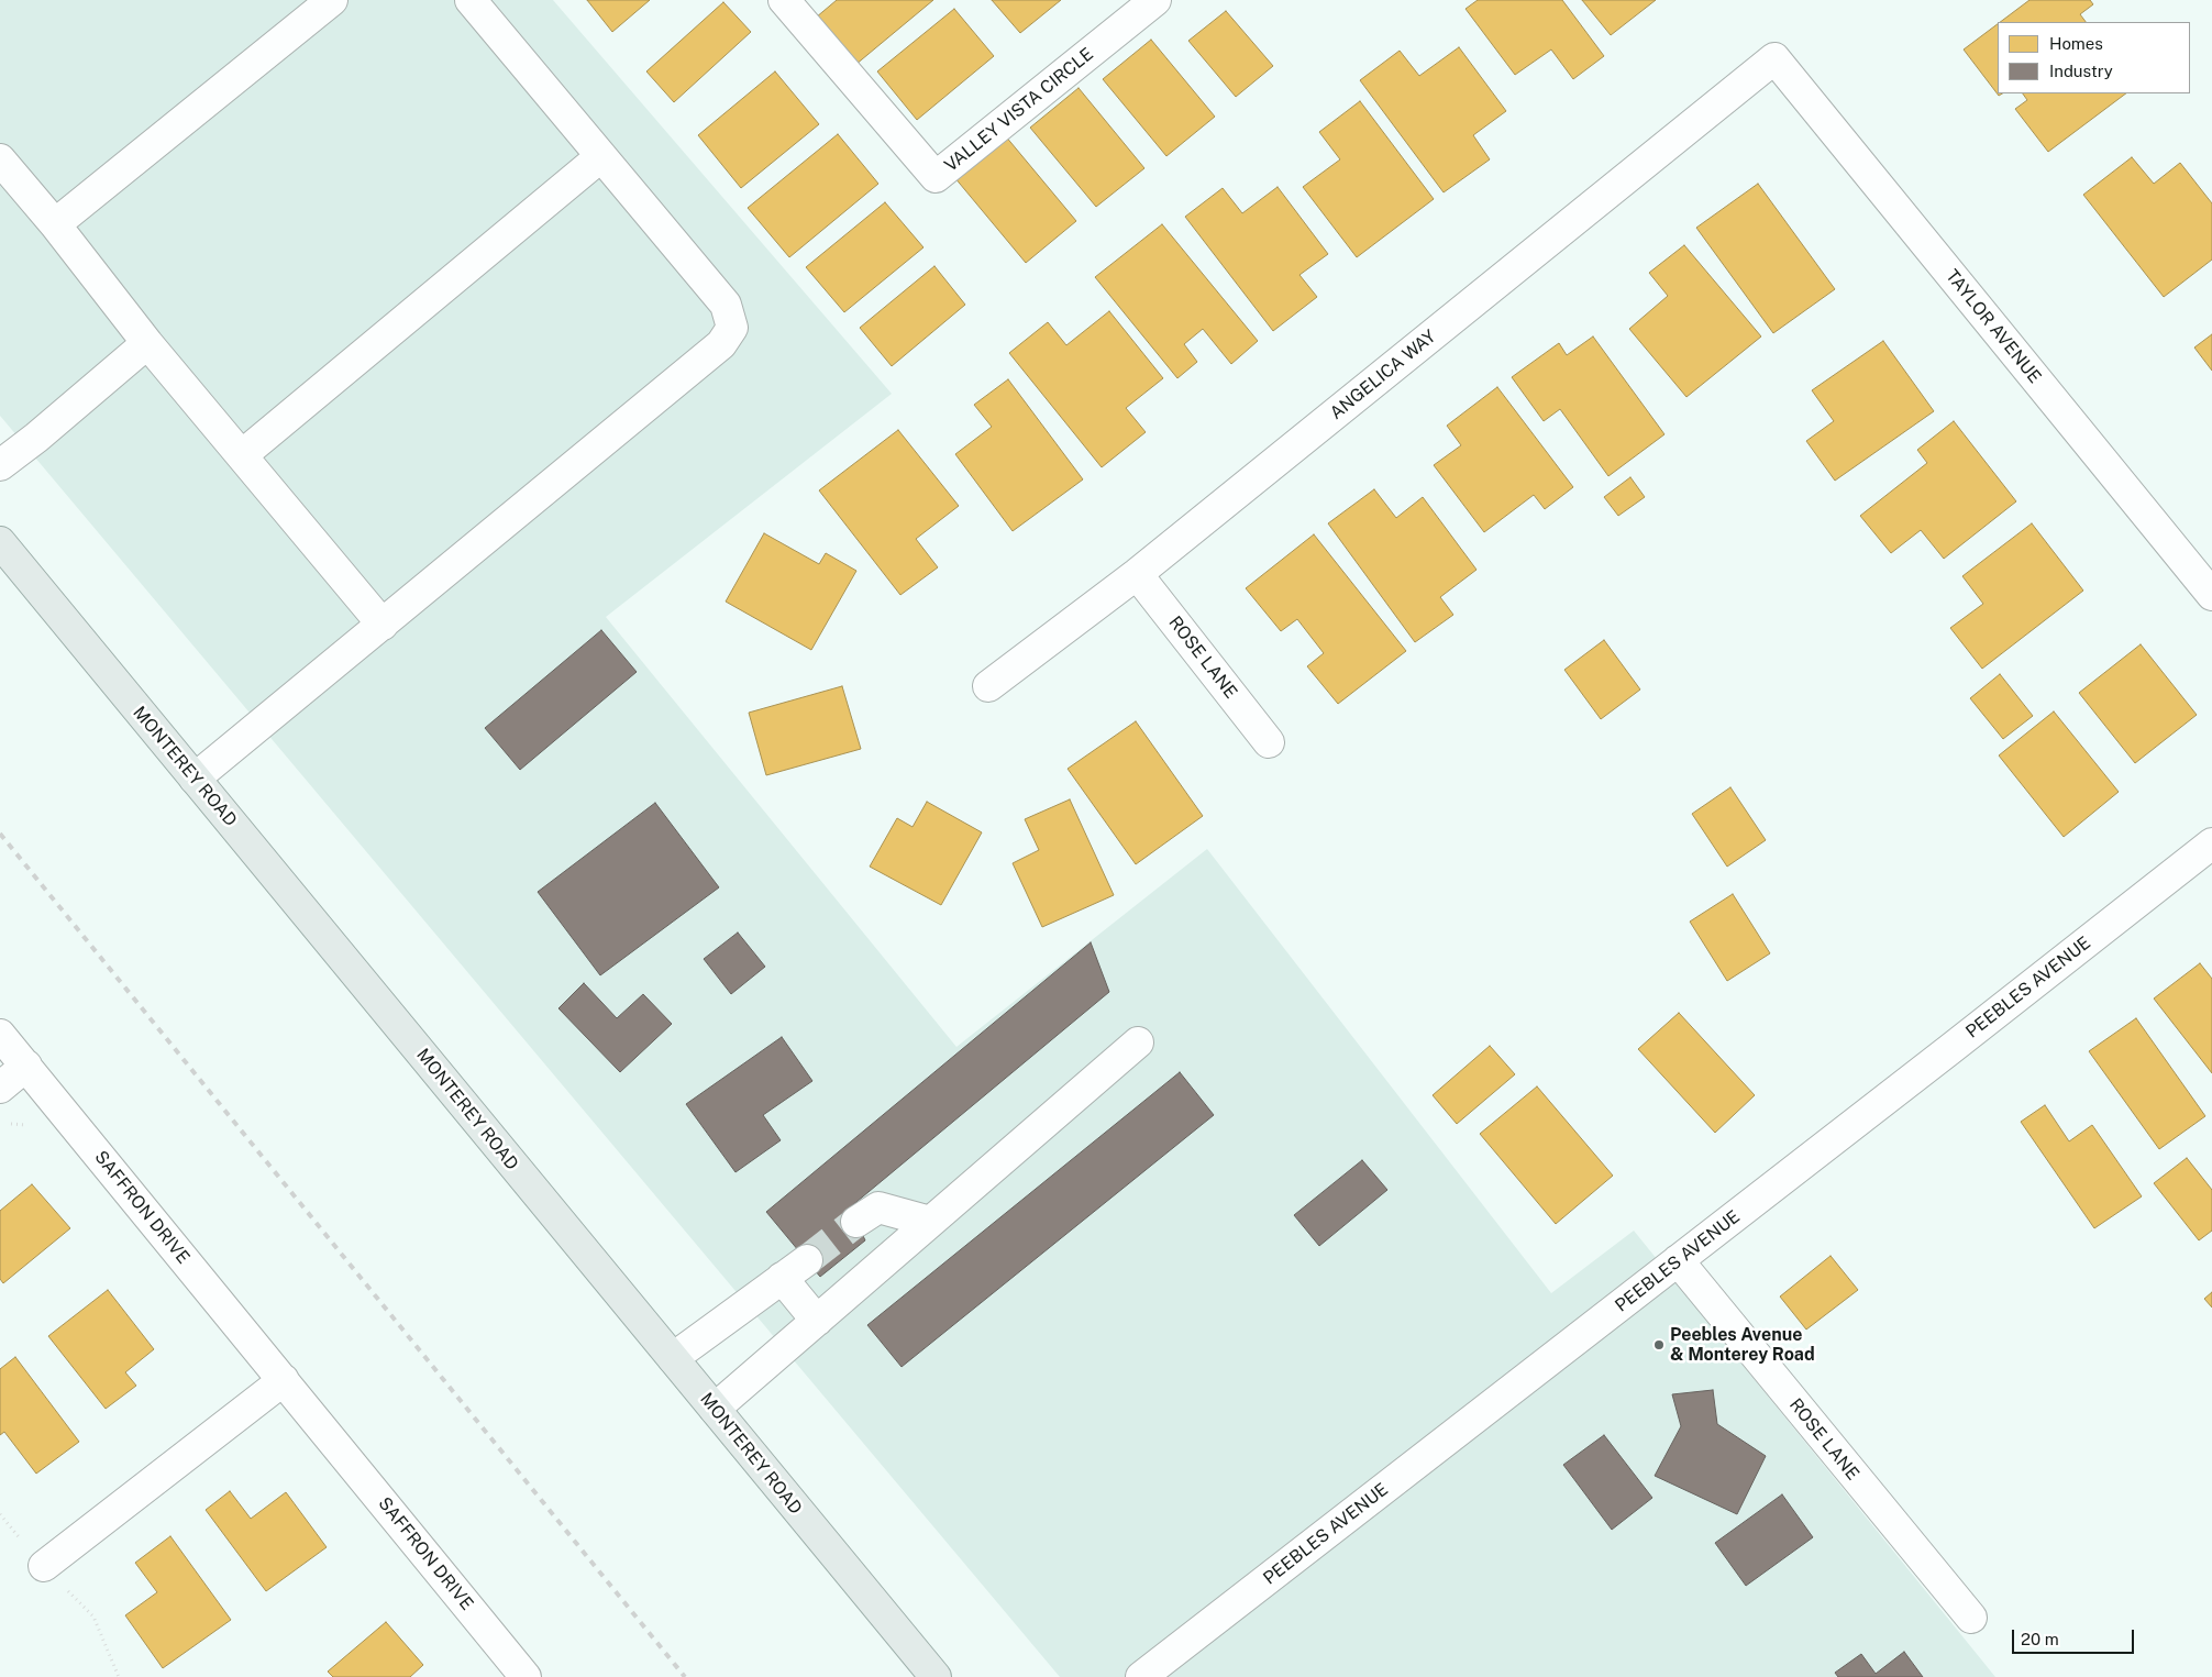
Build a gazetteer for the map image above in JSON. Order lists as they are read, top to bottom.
{
  "streets": {
    "main road": ["MONTEREY ROAD"],
    "street": [
      "VALLEY VISTA CIRCLE",
      "TAYLOR AVENUE",
      "ANGELICA WAY",
      "ROSE LANE",
      "PEEBLES AVENUE",
      "SAFFRON DRIVE"
    ]
  },
  "crossings": [
    ["TAYLOR AVENUE", "ANGELICA WAY"],
    ["ANGELICA WAY", "ROSE LANE"],
    ["ROSE LANE", "PEEBLES AVENUE"]
  ],
  "places": ["Peebles Avenue & Monterey Road"],
  "legend": ["Homes", "Industry"],
  "scale_bar": "20 m"
}
